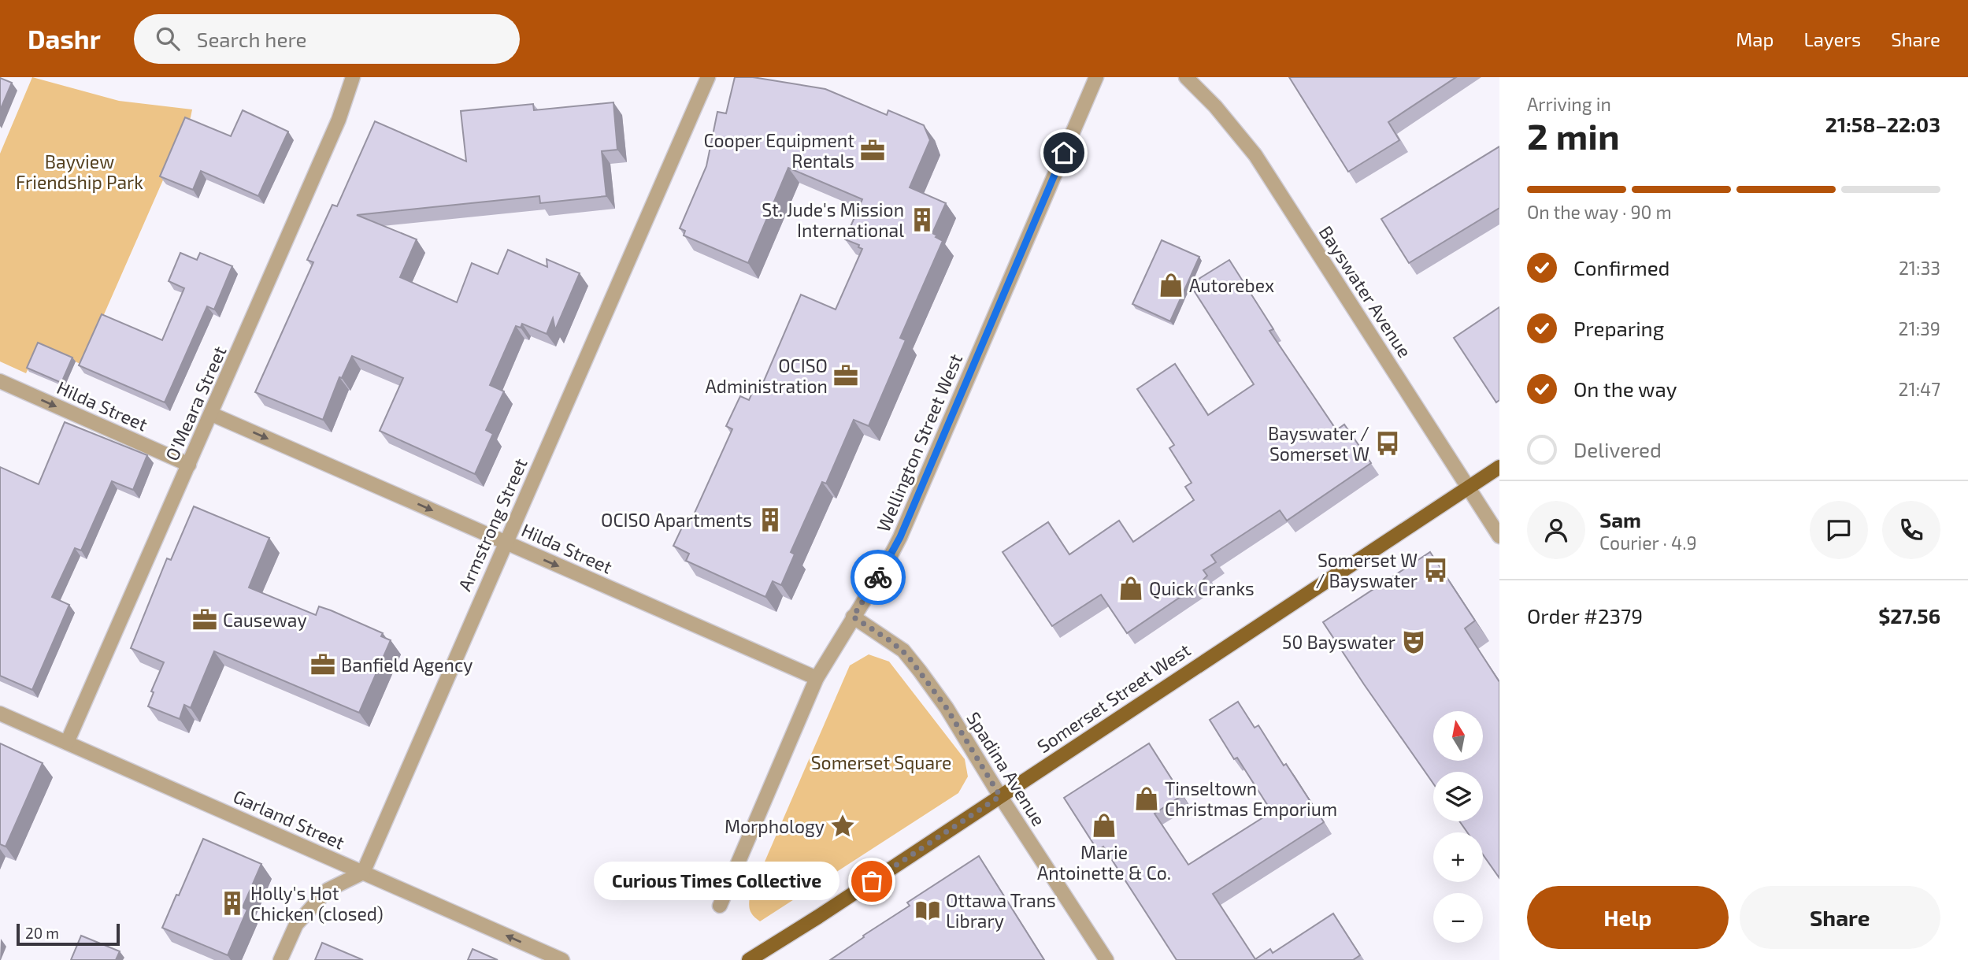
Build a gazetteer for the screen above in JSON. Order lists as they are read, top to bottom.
{
  "streets": {
    "main road": ["Somerset Street West"],
    "street": [
      "Bayswater Avenue",
      "O'Meara Street",
      "Hilda Street",
      "Wellington Street West",
      "Armstrong Street",
      "Spadina Avenue",
      "Garland Street"
    ]
  },
  "crossings": [
    ["Bayswater Avenue", "Somerset Street West"],
    ["O'Meara Street", "Hilda Street"],
    ["O'Meara Street", "Garland Street"],
    ["Hilda Street", "Wellington Street West"],
    ["Hilda Street", "Armstrong Street"],
    ["Wellington Street West", "Spadina Avenue"],
    ["Armstrong Street", "Garland Street"],
    ["Somerset Street West", "Spadina Avenue"]
  ],
  "one_way": ["Hilda Street", "Garland Street"],
  "parks": ["Bayview Friendship Park", "Somerset Square"],
  "places": {
    "office": [
      "Cooper Equipment Rentals",
      "OCISO Administration",
      "Causeway",
      "Banfield Agency"
    ],
    "building": ["St. Jude's Mission International", "OCISO Apartments", "Holly's Hot Chicken (closed)"],
    "shop": [
      "Autorebex",
      "Quick Cranks",
      "Tinseltown Christmas Emporium",
      "Marie Antoinette & Co."
    ],
    "bus stop": ["Bayswater / Somerset W", "Somerset W / Bayswater"],
    "theatre": ["50 Bayswater"],
    "place": ["Morphology"],
    "other": ["Curious Times Collective"],
    "library": ["Ottawa Trans Library"]
  },
  "scale_bar": "20 m",
  "north": "top",
  "page": {
    "header": "Dashr",
    "search": "Search here",
    "nav": ["Map", "Layers", "Share"],
    "heading": ["2 min", "Arriving in", "21:58–22:03"],
    "panel": [
      "Sam",
      "Courier · 4.9",
      "Order #2379",
      "$27.56"
    ],
    "bar": "On the way · 90 m",
    "list": [
      ["Confirmed", "21:33"],
      ["Preparing", "21:39"],
      ["On the way", "21:47"],
      "Delivered"
    ],
    "map_buttons": ["+", "−"],
    "bubble": "Curious Times Collective",
    "buttons": ["Help", "Share"],
    "scale": "20 m"
  }
}
